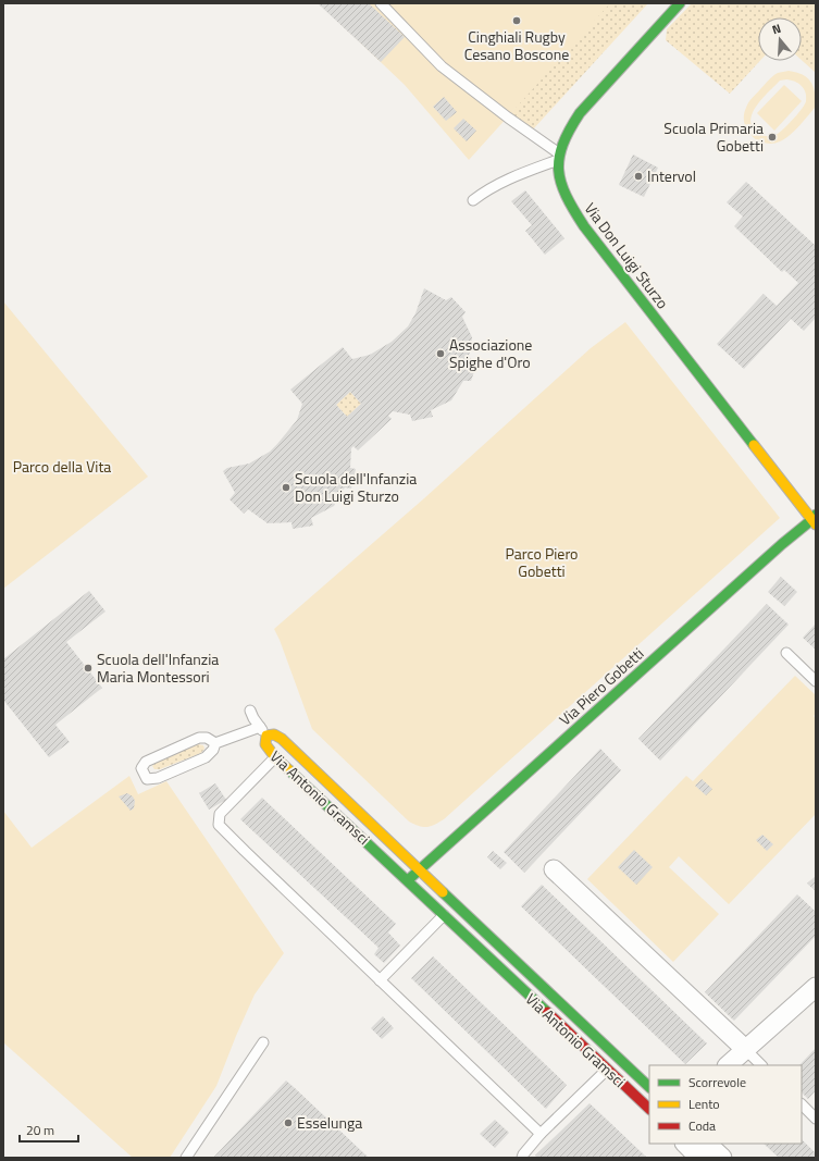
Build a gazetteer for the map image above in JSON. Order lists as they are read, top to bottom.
{
  "streets": {
    "street": ["Via Don Luigi Sturzo", "Via Piero Gobetti", "Via Antonio Gramsci"]
  },
  "crossings": [
    ["Via Don Luigi Sturzo", "Via Piero Gobetti"],
    ["Via Piero Gobetti", "Via Antonio Gramsci"]
  ],
  "parks": ["Parco della Vita", "Parco Piero Gobetti"],
  "places": [
    "Cinghiali Rugby Cesano Boscone",
    "Scuola Primaria Gobetti",
    "Intervol",
    "Associazione Spighe d'Oro",
    "Scuola dell'Infanzia Don Luigi Sturzo",
    "Scuola dell'Infanzia Maria Montessori",
    "Esselunga"
  ],
  "legend": ["Scorrevole", "Lento", "Coda"],
  "scale_bar": "20 m",
  "north": "top"
}
